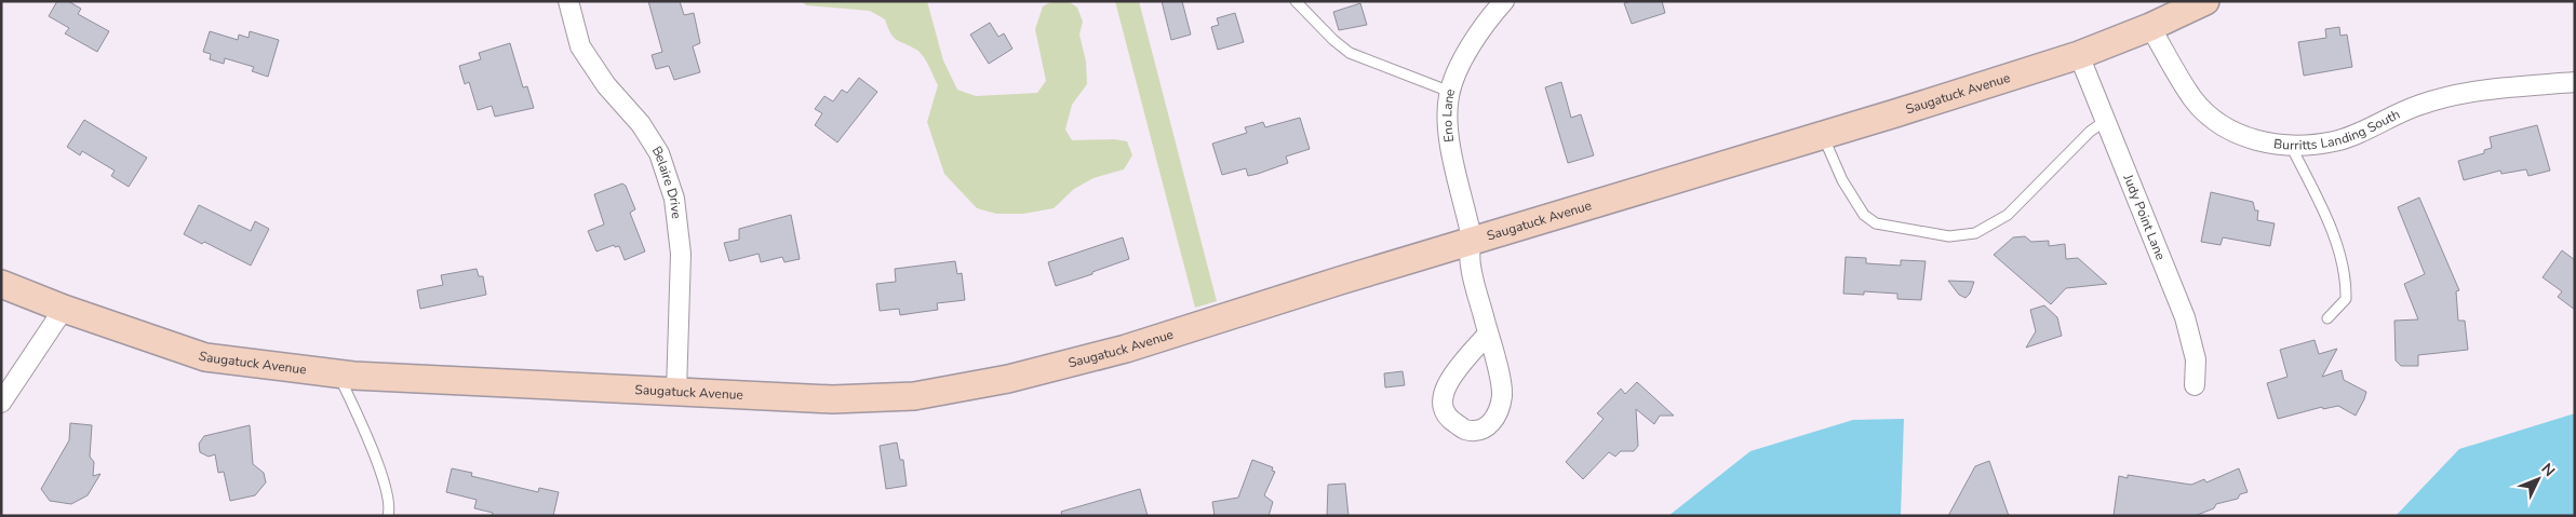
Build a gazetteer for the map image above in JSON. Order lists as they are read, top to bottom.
{
  "streets": {
    "main road": ["Saugatuck Avenue"],
    "street": [
      "Eno Lane",
      "Burritts Landing South",
      "Belaire Drive",
      "Judy Point Lane"
    ]
  },
  "crossings": [
    ["Saugatuck Avenue", "Eno Lane"],
    ["Saugatuck Avenue", "Burritts Landing South"],
    ["Saugatuck Avenue", "Belaire Drive"],
    ["Saugatuck Avenue", "Judy Point Lane"]
  ],
  "north": "top right"
}
